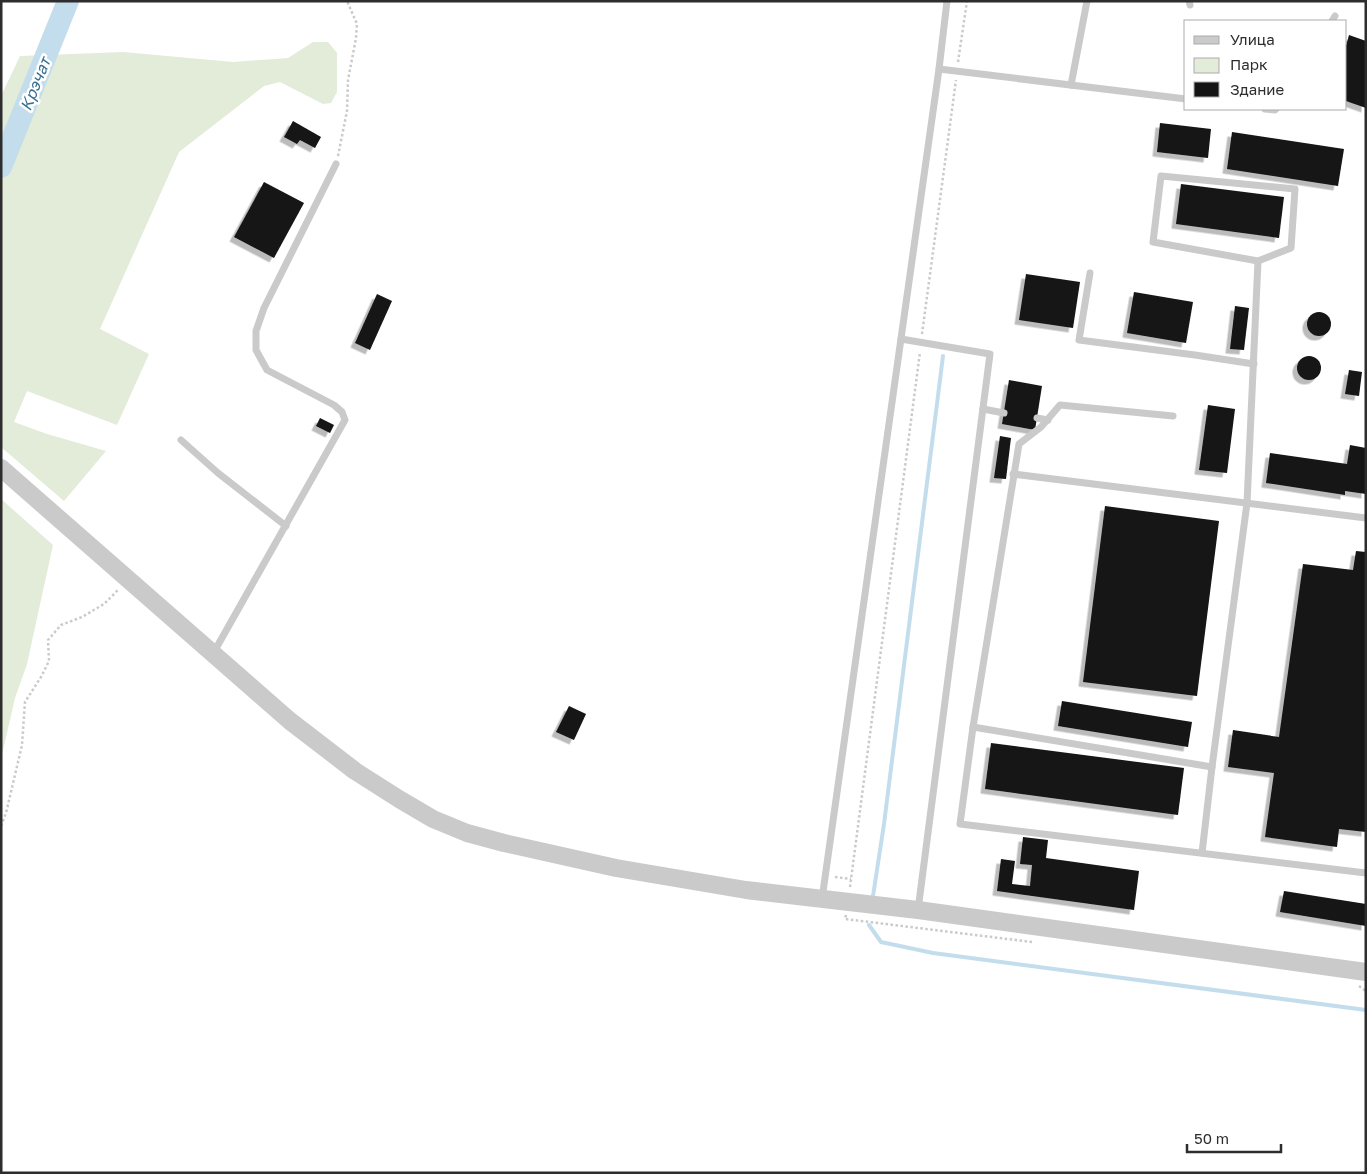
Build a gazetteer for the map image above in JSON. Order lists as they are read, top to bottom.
{
  "water": ["Крэчат"],
  "legend": ["Улица", "Парк", "Здание"],
  "scale_bar": "50 m"
}
